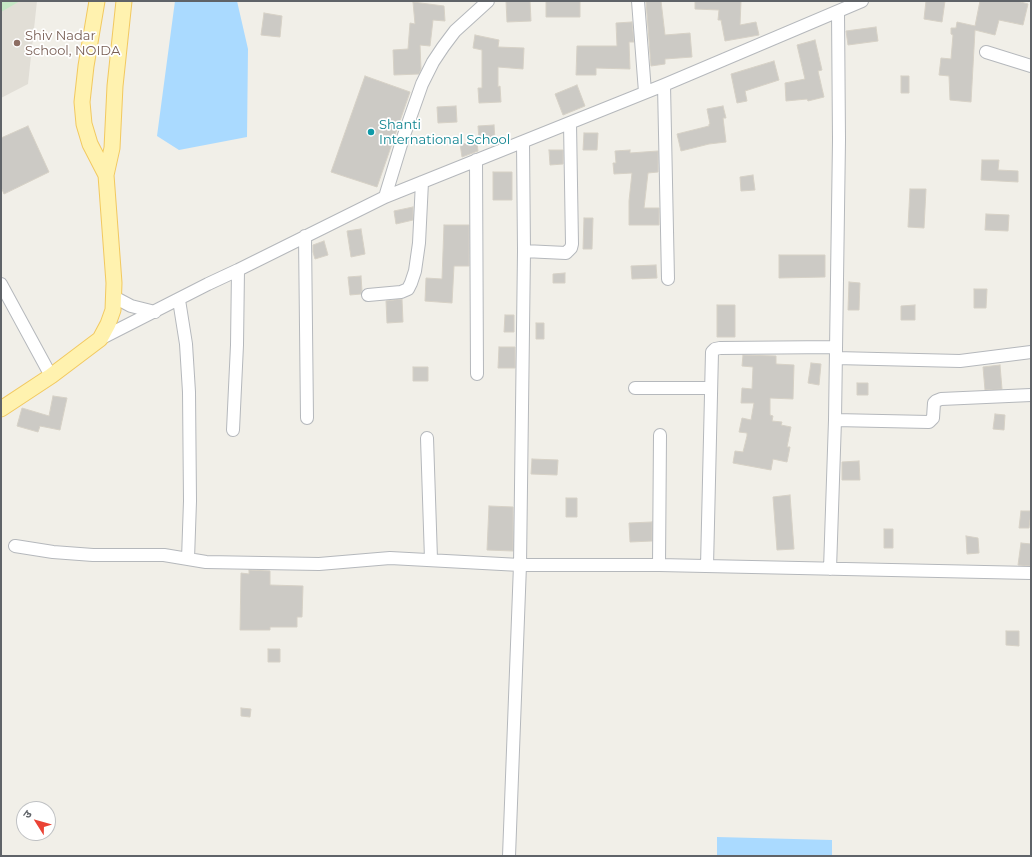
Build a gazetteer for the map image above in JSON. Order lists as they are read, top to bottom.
{
  "places": ["Shiv Nadar School, NOIDA", "Shanti International School"],
  "north": "top left"
}
